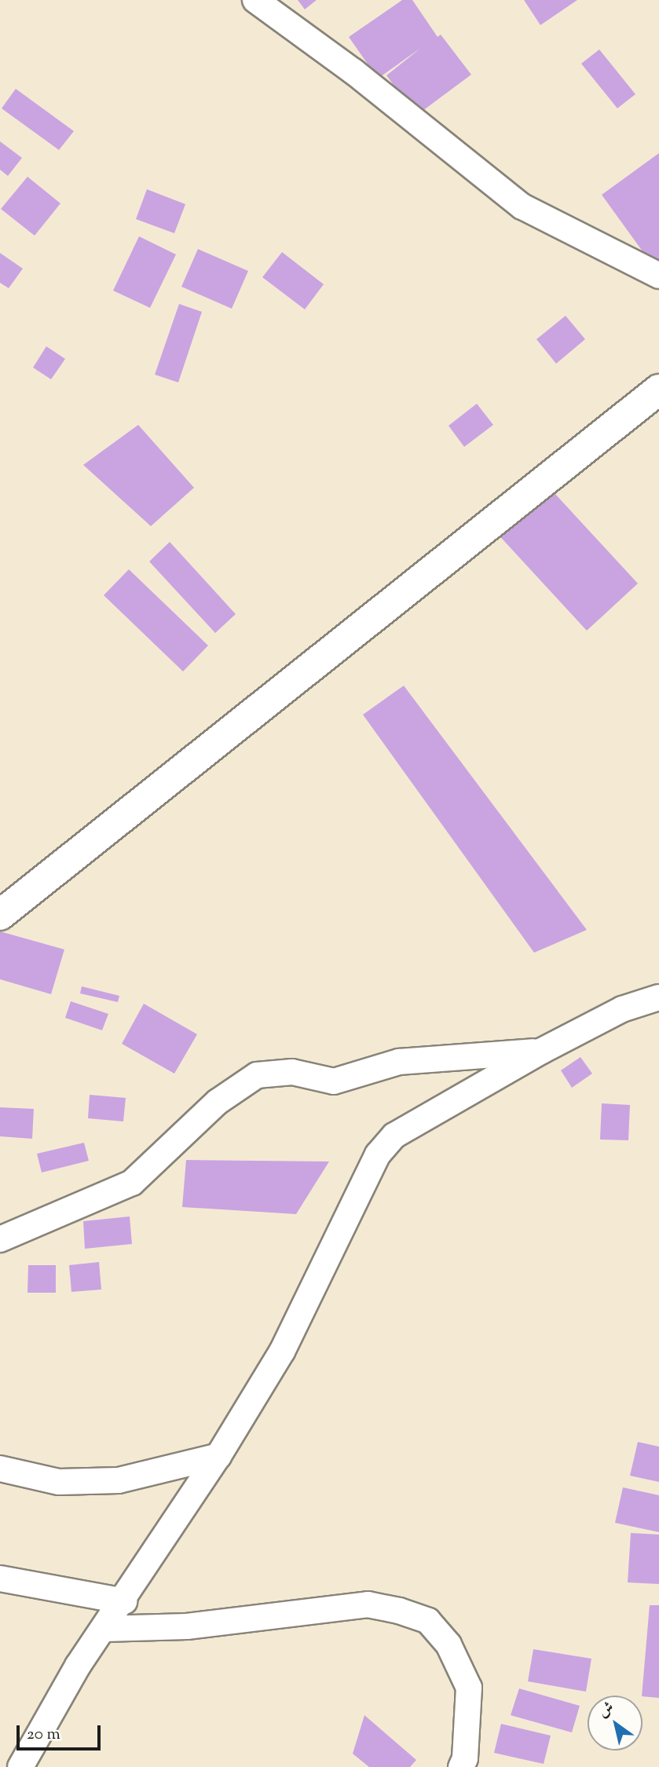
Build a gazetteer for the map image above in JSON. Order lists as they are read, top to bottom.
{
  "scale_bar": "20 m",
  "north": "top left"
}
